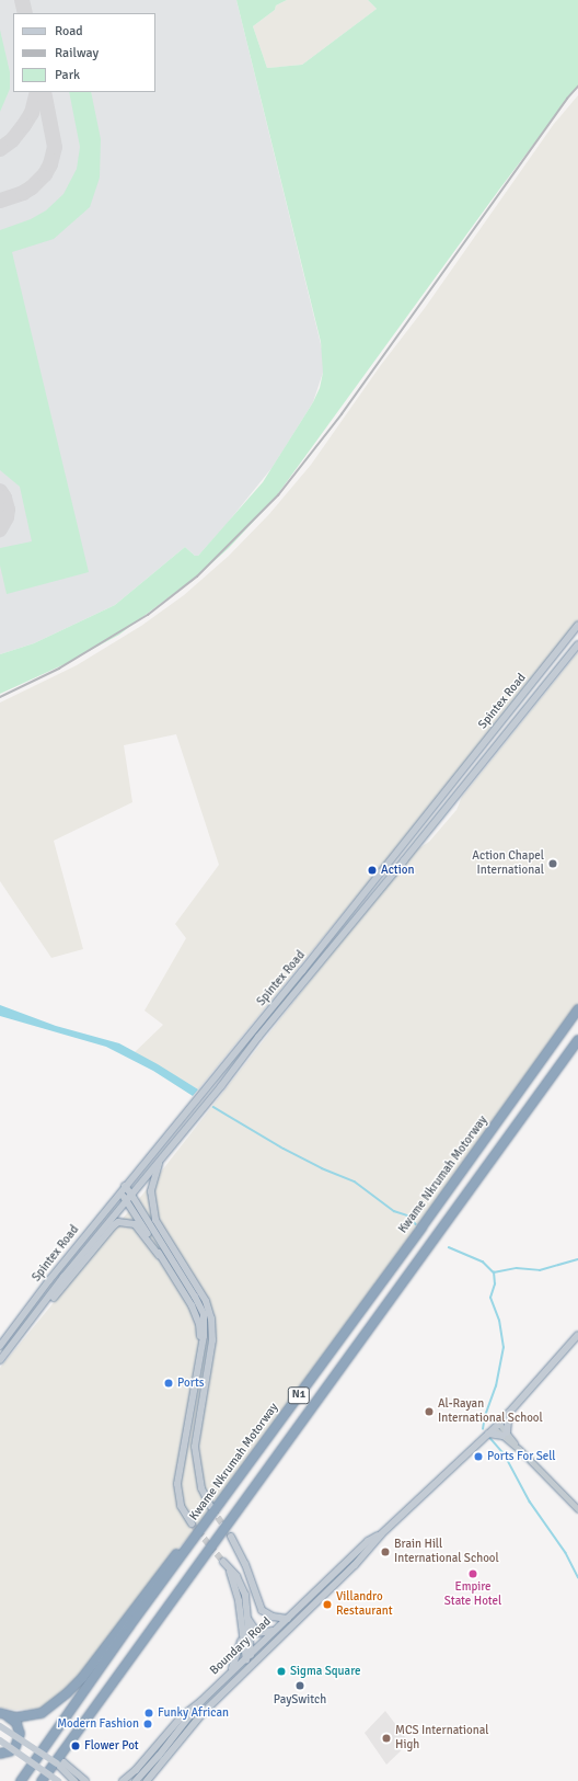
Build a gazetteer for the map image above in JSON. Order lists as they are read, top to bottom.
{
  "streets": {
    "highway": ["Kwame Nkrumah Motorway", "N1"],
    "main road": ["Spintex Road", "Boundary Road"]
  },
  "places": [
    "Action Chapel International",
    "Action",
    "Ports",
    "Al-Rayan International School",
    "Ports For Sell",
    "Brain Hill International School",
    "Empire State Hotel",
    "Villandro Restaurant",
    "Sigma Square",
    "PaySwitch",
    "Funky African",
    "Modern Fashion",
    "MCS International High",
    "Flower Pot"
  ],
  "legend": ["Road", "Railway", "Park"]
}
